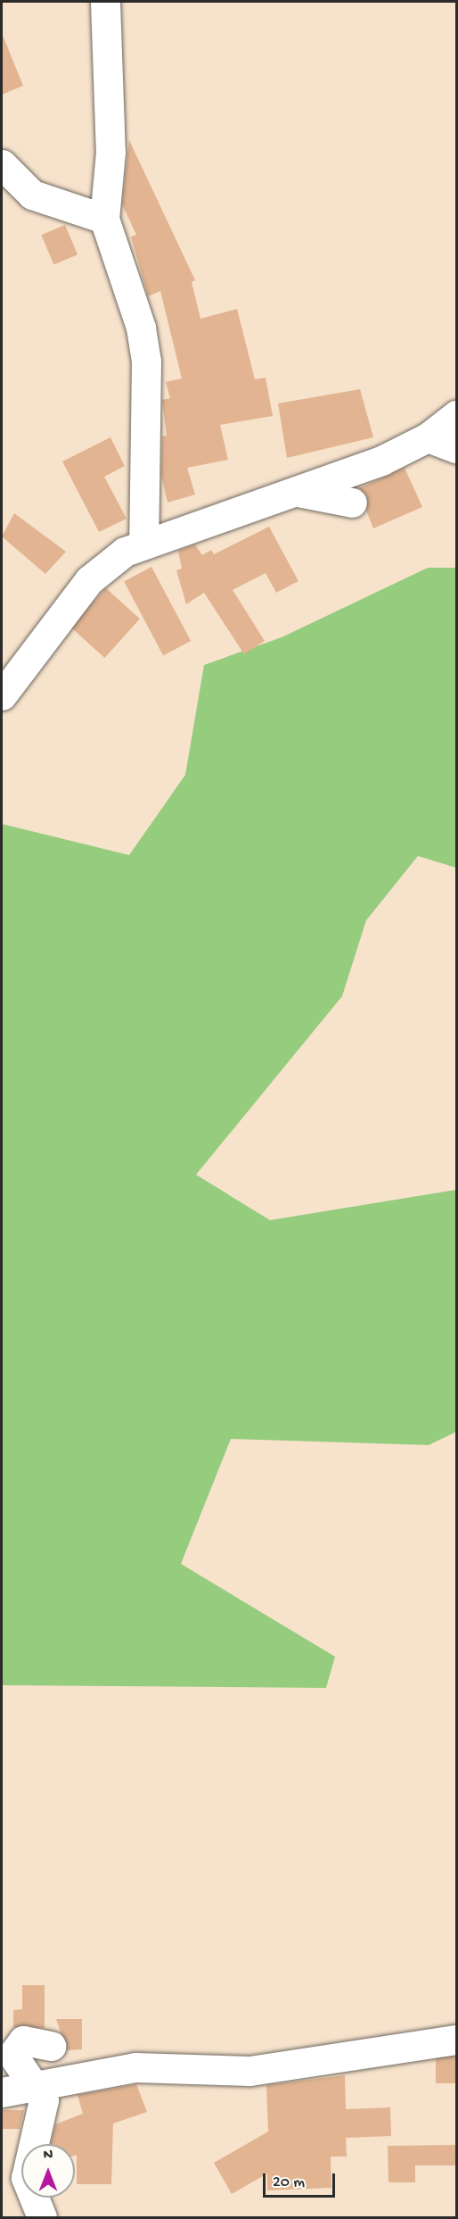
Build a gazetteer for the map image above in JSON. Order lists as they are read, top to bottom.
{
  "scale_bar": "20 m",
  "north": "top"
}
